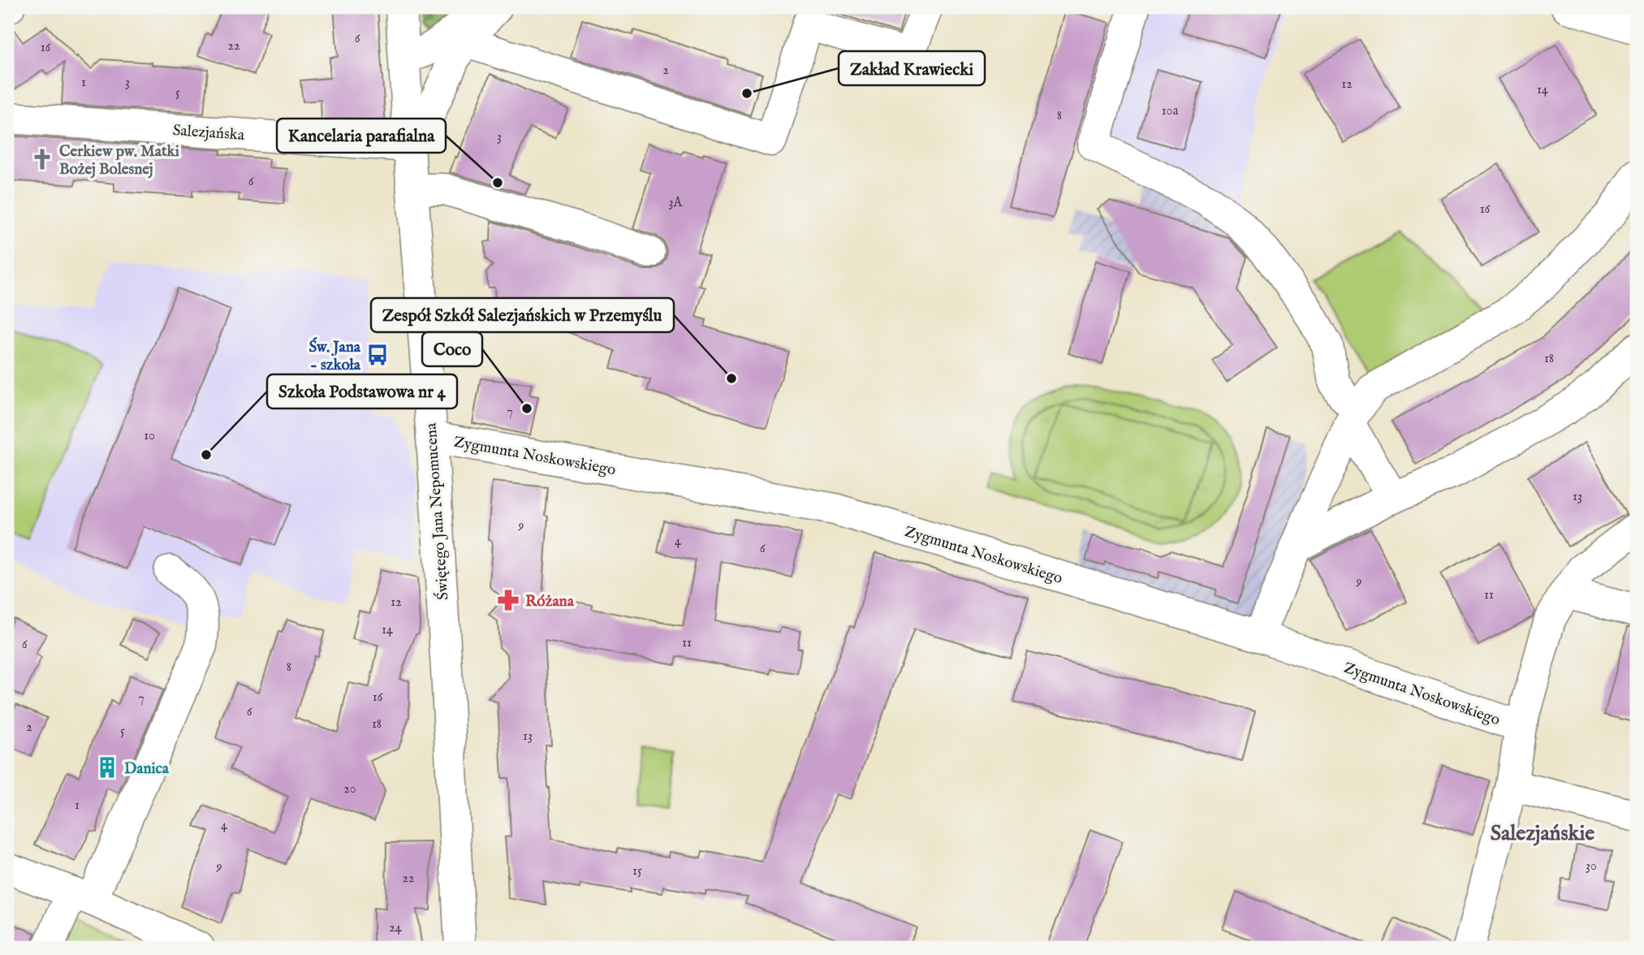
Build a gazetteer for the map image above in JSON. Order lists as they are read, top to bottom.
{
  "streets": {
    "street": ["Salezjańska", "Zygmunta Noskowskiego", "Świętego Jana Nepomucena"]
  },
  "crossings": [
    ["Salezjańska", "Świętego Jana Nepomucena"],
    ["Zygmunta Noskowskiego", "Świętego Jana Nepomucena"]
  ],
  "districts": ["Salezjańskie"],
  "places": {
    "other": [
      "Zakład Krawiecki",
      "Kancelaria parafialna",
      "Zespół Szkół Salezjańskich w Przemyślu",
      "Coco",
      "Szkoła Podstawowa nr 4"
    ],
    "church": ["Cerkiew pw. Matki Bożej Bolesnej"],
    "bus stop": ["Św. Jana - szkoła"],
    "pharmacy": ["Różana"],
    "building": ["Danica"]
  },
  "house_numbers": [
    "6",
    "22",
    "16",
    "2",
    "1",
    "3",
    "12",
    "14",
    "5",
    "10a",
    "8",
    "3",
    "6",
    "3A",
    "16",
    "18",
    "7",
    "10",
    "13",
    "9",
    "4",
    "6",
    "9",
    "11",
    "12",
    "14",
    "11",
    "6",
    "8",
    "16",
    "7",
    "6",
    "18",
    "2",
    "5",
    "13",
    "20",
    "1",
    "4",
    "30",
    "9",
    "15",
    "22",
    "24"
  ]
}
